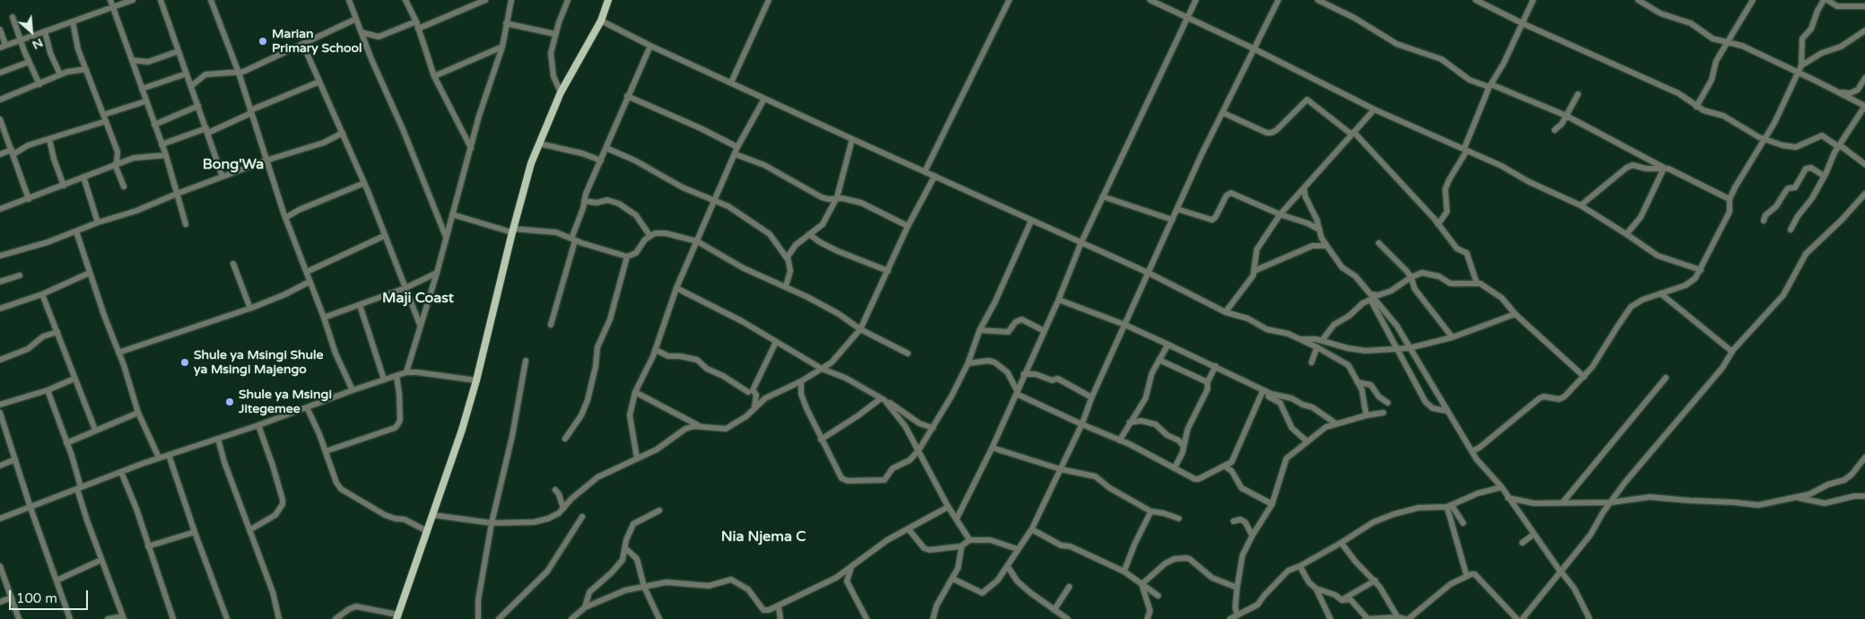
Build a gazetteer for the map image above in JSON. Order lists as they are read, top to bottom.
{
  "districts": ["Bong'Wa", "Maji Coast", "Nia Njema C"],
  "places": ["Marian Primary School", "Shule ya Msingi Shule ya Msingi Majengo", "Shule ya Msingi Jitegemee"],
  "scale_bar": "100 m",
  "north": "bottom right"
}
